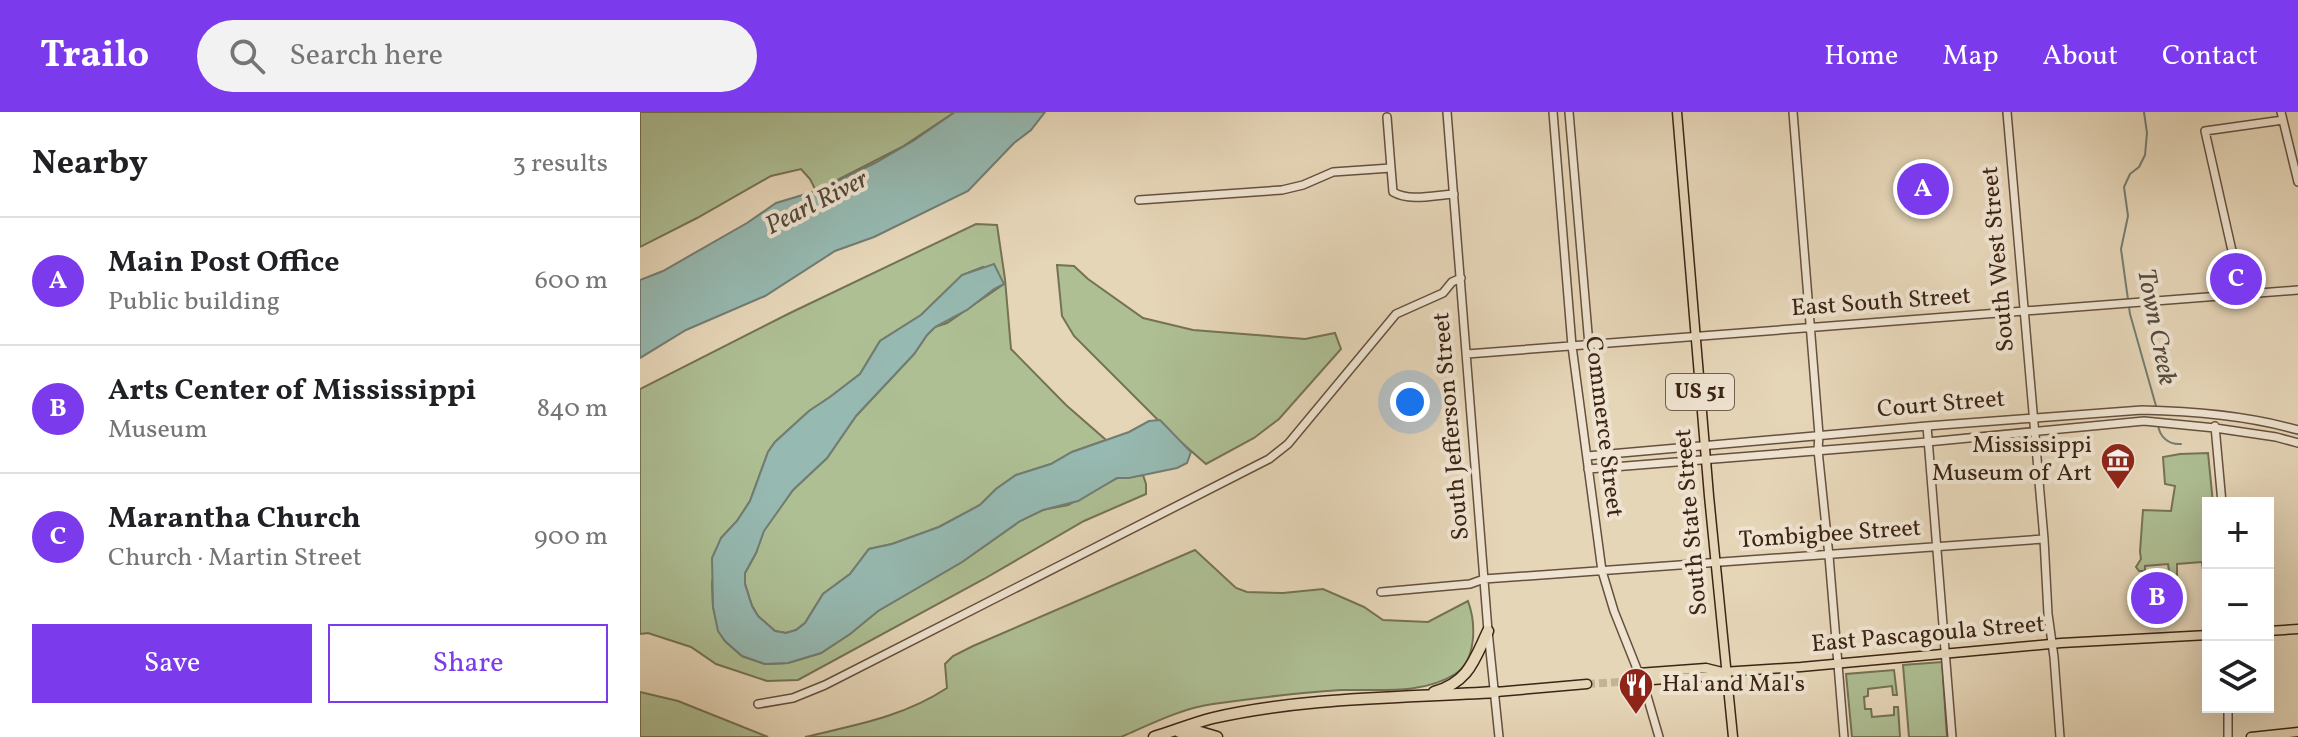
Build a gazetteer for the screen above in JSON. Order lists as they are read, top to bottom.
{
  "streets": {
    "main road": ["US 51", "South State Street", "East Pascagoula Street"],
    "street": [
      "South West Street",
      "East South Street",
      "Court Street",
      "South Jefferson Street",
      "Commerce Street",
      "Tombigbee Street"
    ]
  },
  "crossings": [
    ["South West Street", "East South Street"],
    ["South West Street", "Court Street"],
    ["South West Street", "Tombigbee Street"],
    ["South West Street", "East Pascagoula Street"],
    ["East South Street", "South Jefferson Street"],
    ["East South Street", "Commerce Street"],
    ["East South Street", "South State Street"],
    ["Court Street", "Commerce Street"],
    ["Court Street", "South State Street"],
    ["South Jefferson Street", "Tombigbee Street"],
    ["Commerce Street", "Tombigbee Street"],
    ["South State Street", "Tombigbee Street"],
    ["South State Street", "East Pascagoula Street"]
  ],
  "water": ["Pearl River", "Town Creek"],
  "places": {
    "museum": ["Mississippi Museum of Art"],
    "restaurant": ["Hal and Mal's"]
  },
  "page": {
    "header": "Trailo",
    "search": "Search here",
    "nav": [
      "Home",
      "Map",
      "About",
      "Contact"
    ],
    "heading": ["Nearby", "3 results"],
    "pins": ["A", "C", "B"],
    "list": [
      {
        "mark": "A",
        "name": "Main Post Office",
        "note": "Public building",
        "value": "600 m"
      },
      {
        "mark": "B",
        "name": "Arts Center of Mississippi",
        "note": "Museum",
        "value": "840 m"
      },
      {
        "mark": "C",
        "name": "Marantha Church",
        "note": "Church · Martin Street",
        "value": "900 m"
      }
    ],
    "map_buttons": ["+", "−"],
    "buttons": ["Save", "Share"]
  }
}
